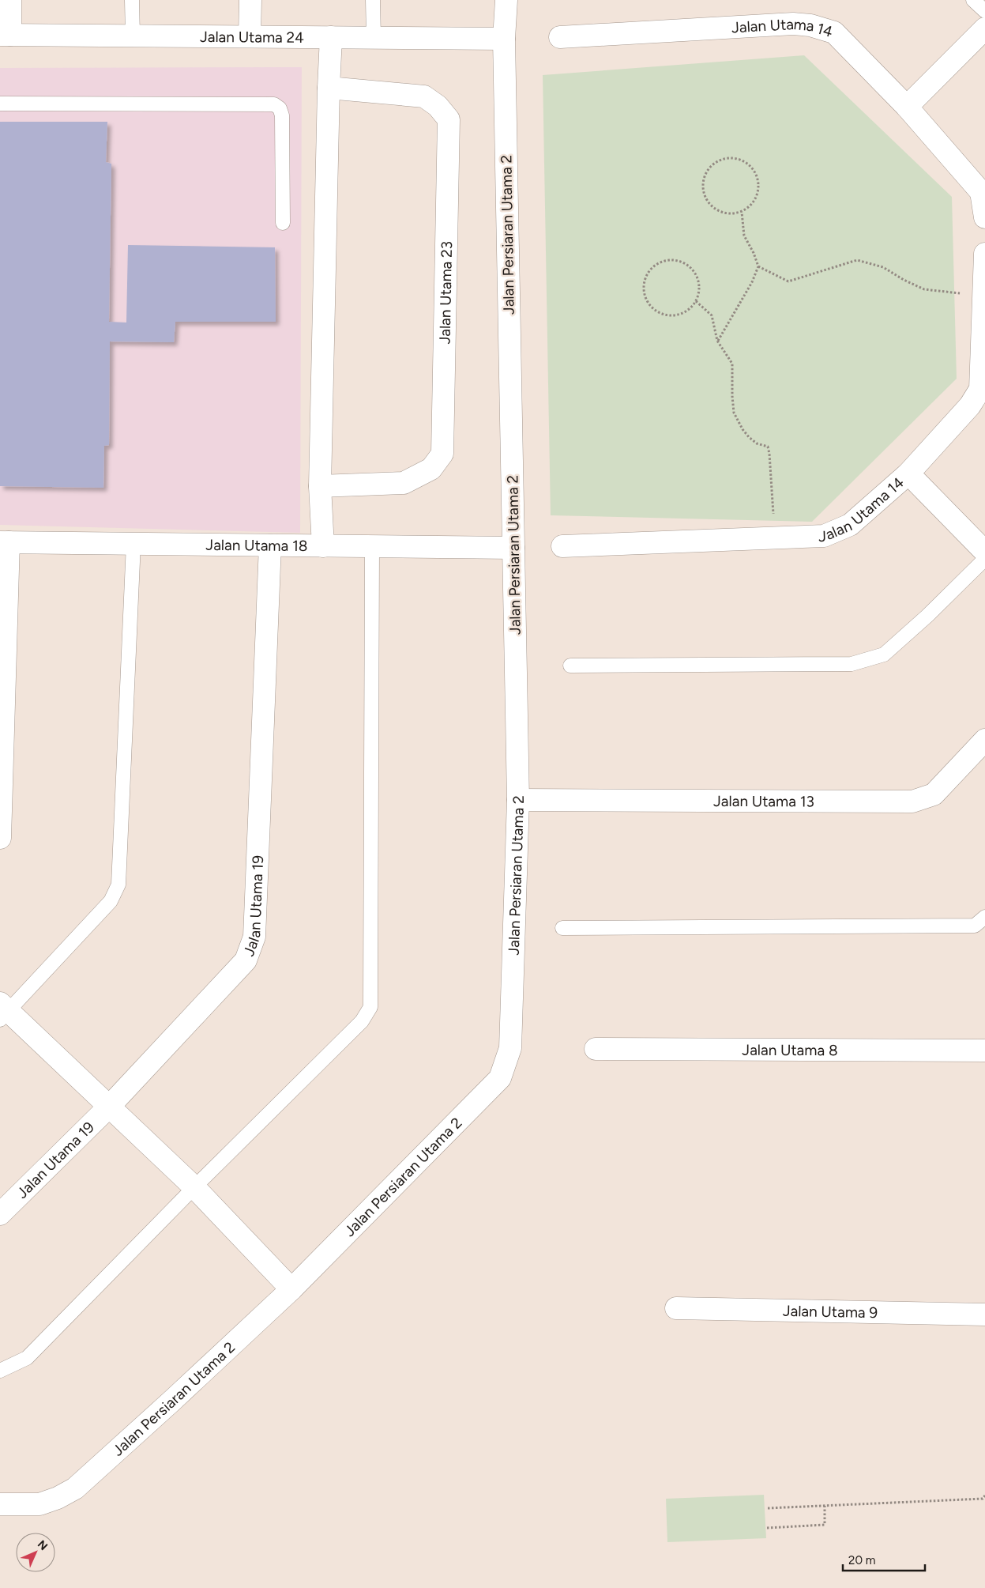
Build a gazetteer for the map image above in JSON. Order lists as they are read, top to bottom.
{
  "streets": {
    "street": [
      "Jalan Utama 14",
      "Jalan Utama 24",
      "Jalan Persiaran Utama 2",
      "Jalan Utama 23",
      "Jalan Utama 18",
      "Jalan Utama 13",
      "Jalan Utama 19",
      "Jalan Utama 8",
      "Jalan Utama 9"
    ]
  },
  "crossings": [
    ["Jalan Utama 24", "Jalan Persiaran Utama 2"],
    ["Jalan Persiaran Utama 2", "Jalan Utama 18"],
    ["Jalan Persiaran Utama 2", "Jalan Utama 13"],
    ["Jalan Utama 18", "Jalan Utama 19"]
  ],
  "scale_bar": "20 m",
  "north": "top right"
}
